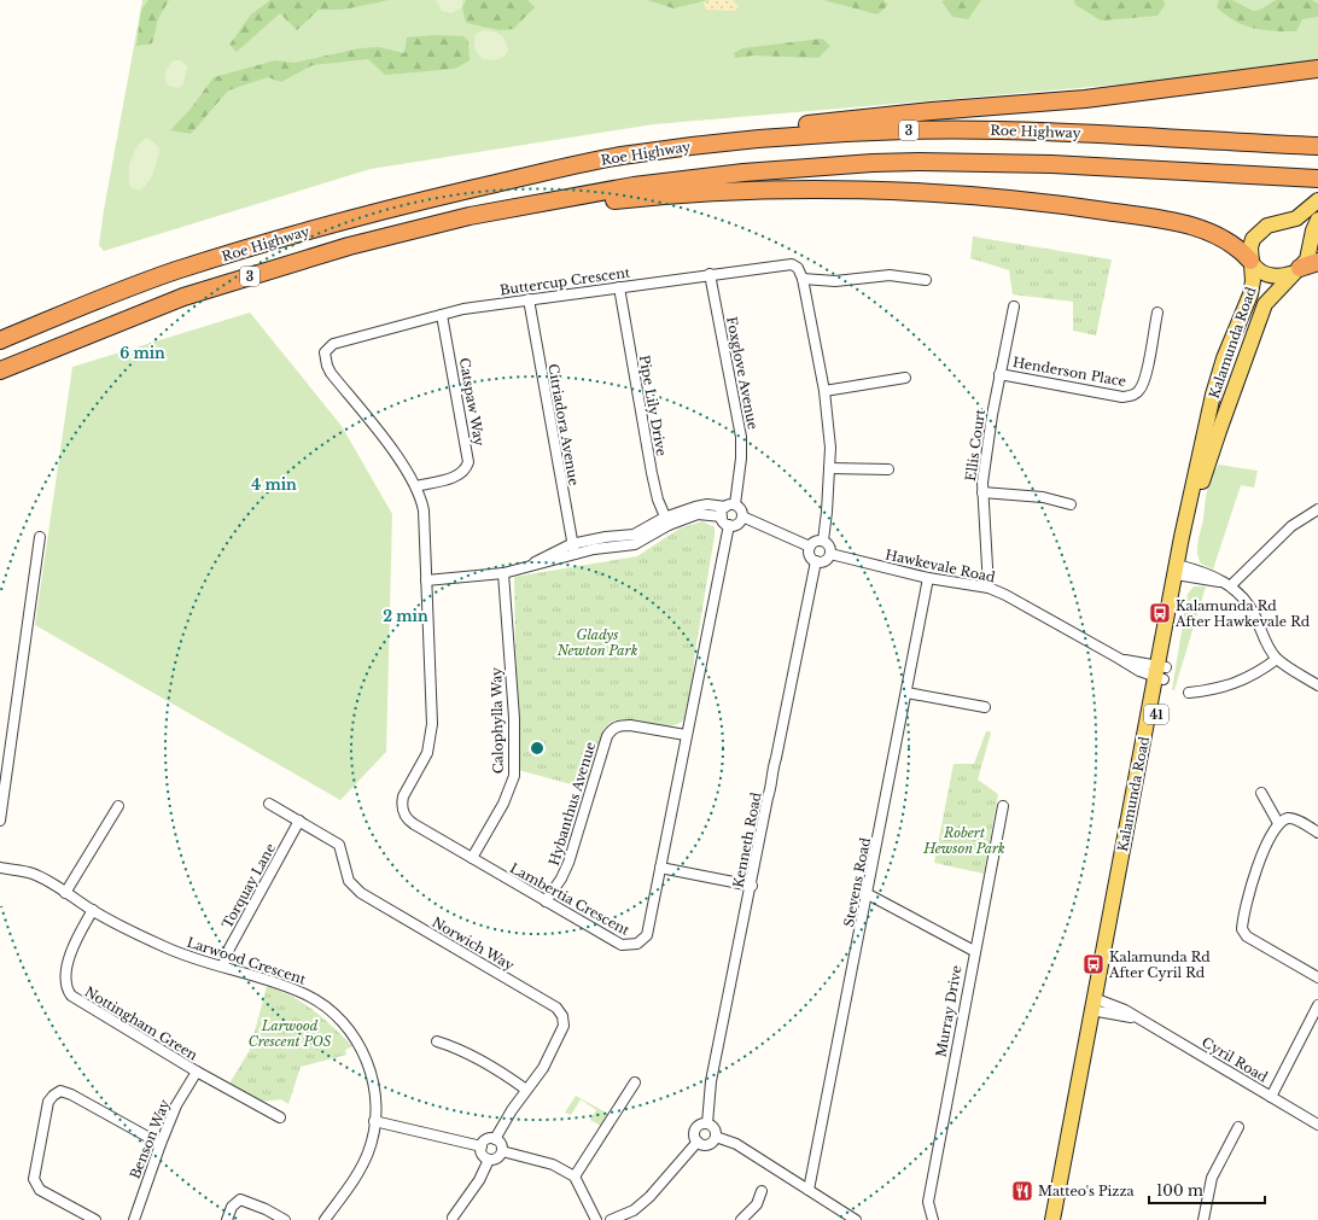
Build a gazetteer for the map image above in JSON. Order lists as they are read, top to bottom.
{
  "streets": {
    "highway": ["3", "Roe Highway"],
    "main road": ["Kalamunda Road", "41"],
    "street": [
      "Buttercup Crescent",
      "Henderson Place",
      "Foxglove Avenue",
      "Catspaw Way",
      "Pipe Lily Drive",
      "Citriadora Avenue",
      "Ellis Court",
      "Hawkevale Road",
      "Calophylla Way",
      "Hybanthus Avenue",
      "Kenneth Road",
      "Stevens Road",
      "Torquay Lane",
      "Lambertia Crescent",
      "Norwich Way",
      "Larwood Crescent",
      "Murray Drive",
      "Nottingham Green",
      "Cyril Road",
      "Benson Way"
    ]
  },
  "crossings": [
    ["Buttercup Crescent", "Foxglove Avenue"],
    ["Buttercup Crescent", "Catspaw Way"],
    ["Buttercup Crescent", "Pipe Lily Drive"],
    ["Buttercup Crescent", "Citriadora Avenue"],
    ["Buttercup Crescent", "Lambertia Crescent"],
    ["Kalamunda Road", "Hawkevale Road"],
    ["Kalamunda Road", "Cyril Road"],
    ["Henderson Place", "Ellis Court"],
    ["Ellis Court", "Hawkevale Road"],
    ["Hawkevale Road", "Kenneth Road"],
    ["Hawkevale Road", "Stevens Road"],
    ["Calophylla Way", "Lambertia Crescent"],
    ["Hybanthus Avenue", "Lambertia Crescent"],
    ["Torquay Lane", "Norwich Way"],
    ["Torquay Lane", "Larwood Crescent"],
    ["Larwood Crescent", "Nottingham Green"],
    ["Nottingham Green", "Benson Way"]
  ],
  "parks": ["Gladys Newton Park", "Robert Hewson Park", "Larwood Crescent POS"],
  "places": {
    "bus stop": ["Kalamunda Rd After Hawkevale Rd", "Kalamunda Rd After Cyril Rd"],
    "restaurant": ["Matteo's Pizza"]
  },
  "scale_bar": "100 m",
  "rings": ["6 min", "4 min", "2 min"]
}
